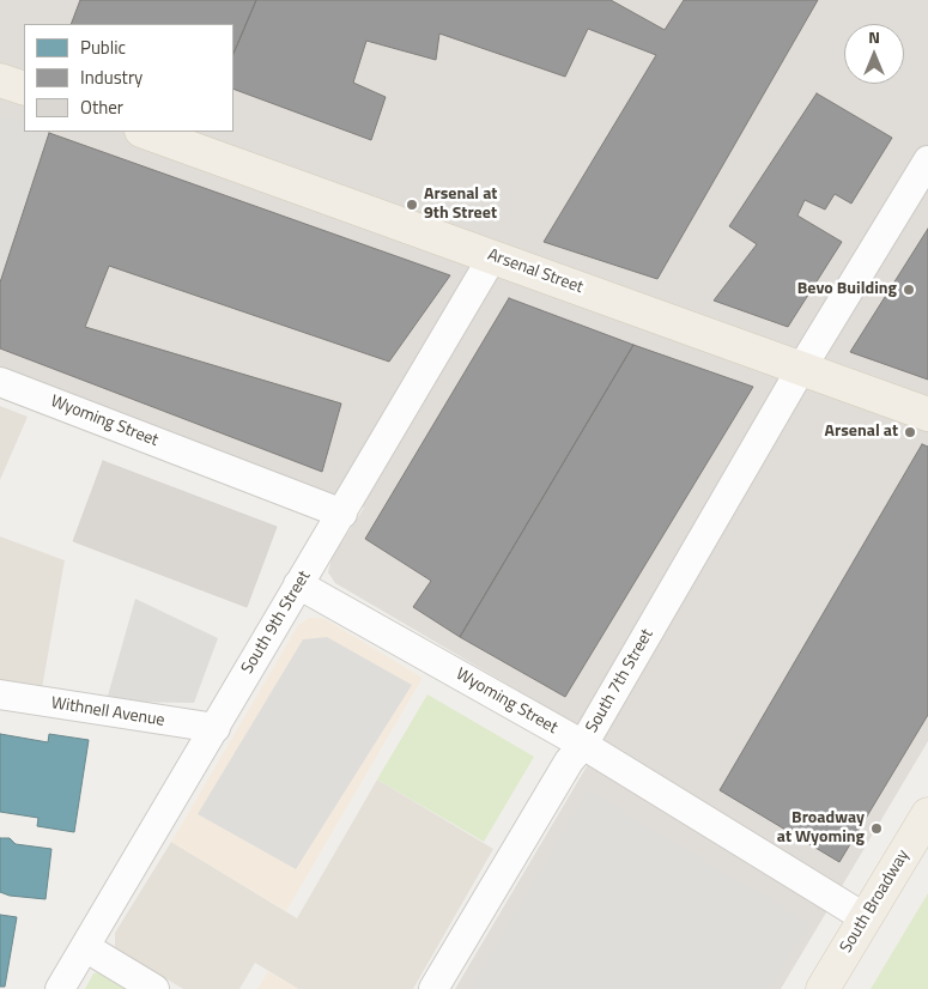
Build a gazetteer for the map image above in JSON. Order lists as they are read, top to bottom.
{
  "streets": {
    "main road": ["Arsenal Street", "South Broadway"],
    "street": [
      "Wyoming Street",
      "South 9th Street",
      "South 7th Street",
      "Withnell Avenue"
    ]
  },
  "crossings": [
    ["Arsenal Street", "South 9th Street"],
    ["Arsenal Street", "South 7th Street"],
    ["Wyoming Street", "South 9th Street"],
    ["Wyoming Street", "South 7th Street"],
    ["Wyoming Street", "South Broadway"],
    ["South 9th Street", "Withnell Avenue"]
  ],
  "places": [
    "Arsenal at 9th Street",
    "Bevo Building",
    "Arsenal at",
    "Broadway at Wyoming"
  ],
  "legend": ["Public", "Industry", "Other"],
  "north": "top"
}
